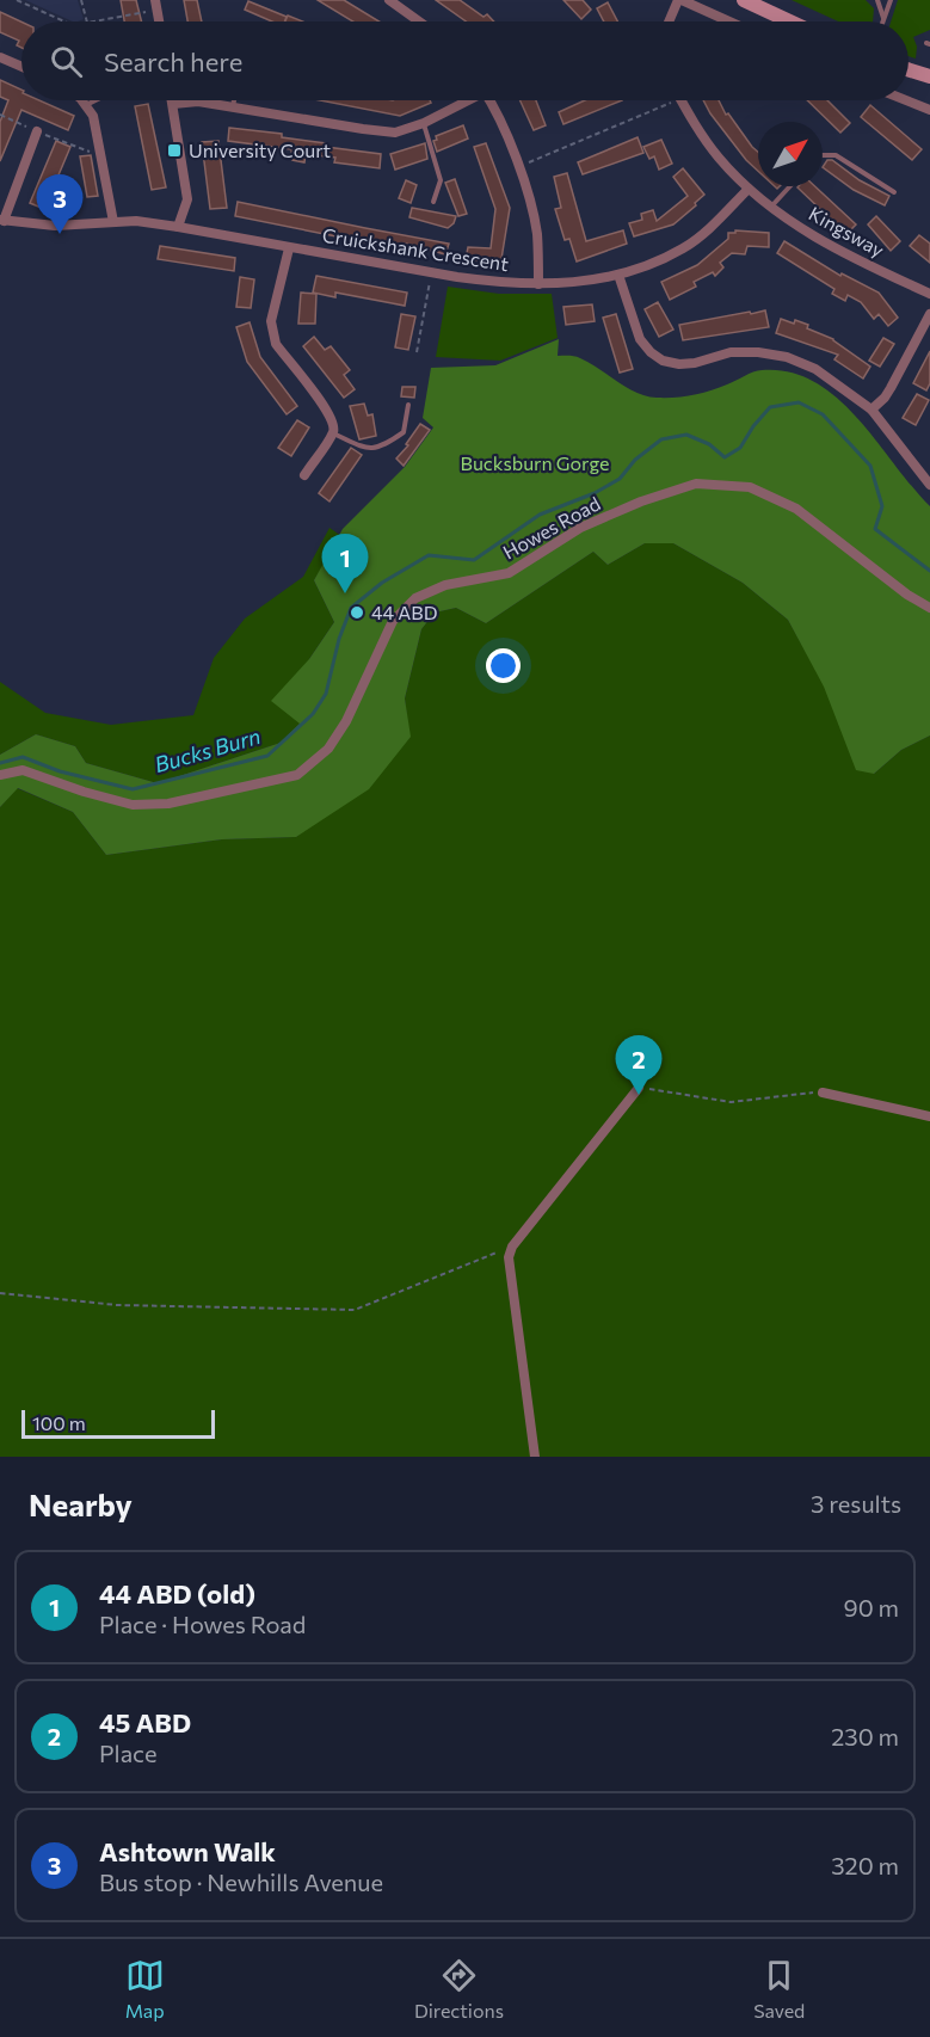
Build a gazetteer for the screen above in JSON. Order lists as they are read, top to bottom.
{
  "streets": {
    "street": ["Kingsway", "Cruickshank Crescent", "Howes Road"]
  },
  "crossings": [
    ["Kingsway", "Cruickshank Crescent"]
  ],
  "water": ["Bucks Burn"],
  "parks": ["Bucksburn Gorge"],
  "places": {
    "transit": ["University Court"],
    "other": ["44 ABD"]
  },
  "scale_bar": "100 m",
  "north": "top right",
  "page": {
    "search": "Search here",
    "pins": ["3", "1", "2"],
    "scale": "100 m",
    "heading": ["Nearby", "3 results"],
    "list": [
      {
        "mark": "1",
        "name": "44 ABD (old)",
        "note": "Place · Howes Road",
        "value": "90 m"
      },
      {
        "mark": "2",
        "name": "45 ABD",
        "note": "Place",
        "value": "230 m"
      },
      {
        "mark": "3",
        "name": "Ashtown Walk",
        "note": "Bus stop · Newhills Avenue",
        "value": "320 m"
      }
    ],
    "nav": ["Map", "Directions", "Saved"]
  }
}
